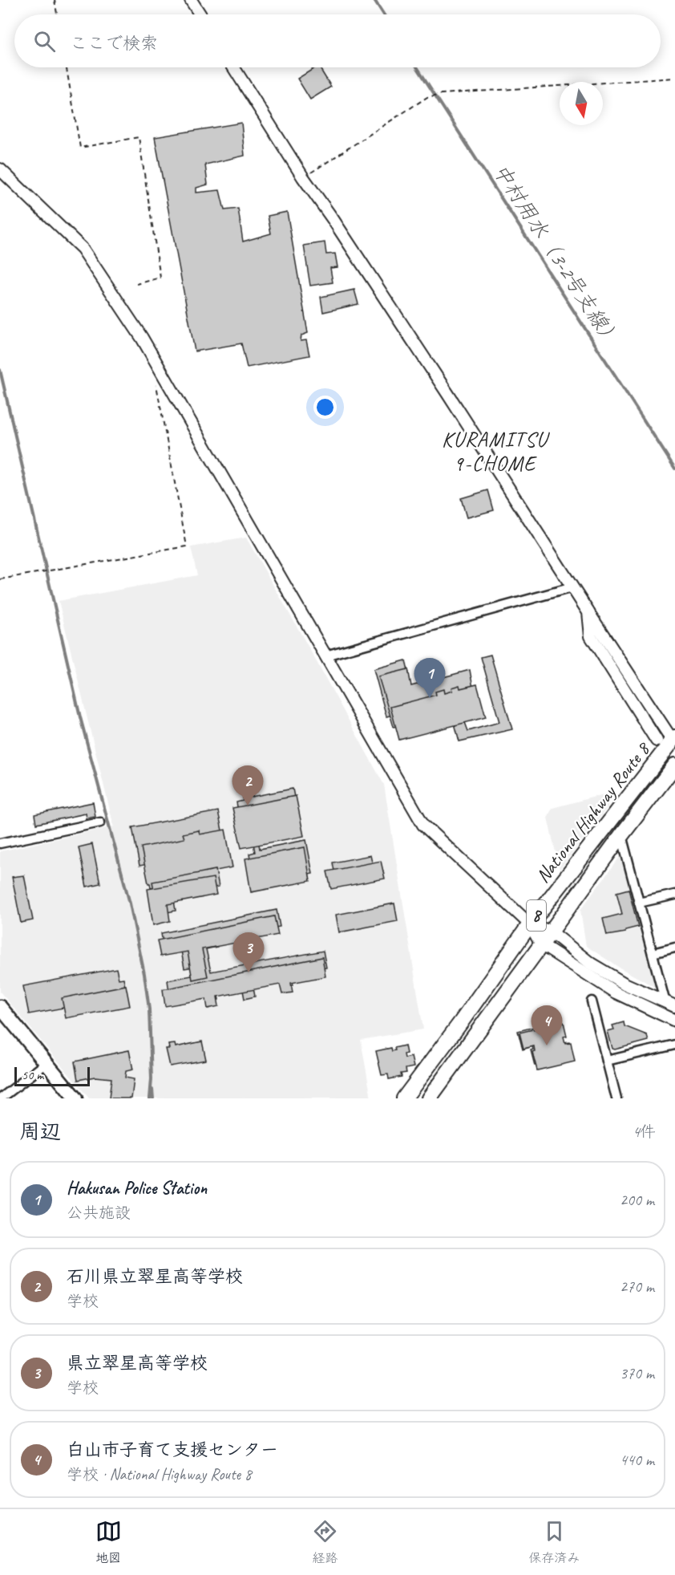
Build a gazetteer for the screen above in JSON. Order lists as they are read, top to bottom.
{
  "streets": {
    "highway": ["National Highway Route 8", "8"]
  },
  "districts": ["KURAMITSU 9-CHOME"],
  "water": ["中村用水（3-2号支線）"],
  "scale_bar": "50 m",
  "north": "bottom",
  "page": {
    "search": "ここで検索",
    "pins": [
      "1",
      "2",
      "3",
      "4"
    ],
    "scale": "50 m",
    "heading": ["周辺", "4件"],
    "list": [
      {
        "mark": "1",
        "name": "Hakusan Police Station",
        "note": "公共施設",
        "value": "200 m"
      },
      {
        "mark": "2",
        "name": "石川県立翠星高等学校",
        "note": "学校",
        "value": "270 m"
      },
      {
        "mark": "3",
        "name": "県立翠星高等学校",
        "note": "学校",
        "value": "370 m"
      },
      {
        "mark": "4",
        "name": "白山市子育て支援センター",
        "note": "学校 · National Highway Route 8",
        "value": "440 m"
      }
    ],
    "nav": ["地図", "経路", "保存済み"]
  }
}
